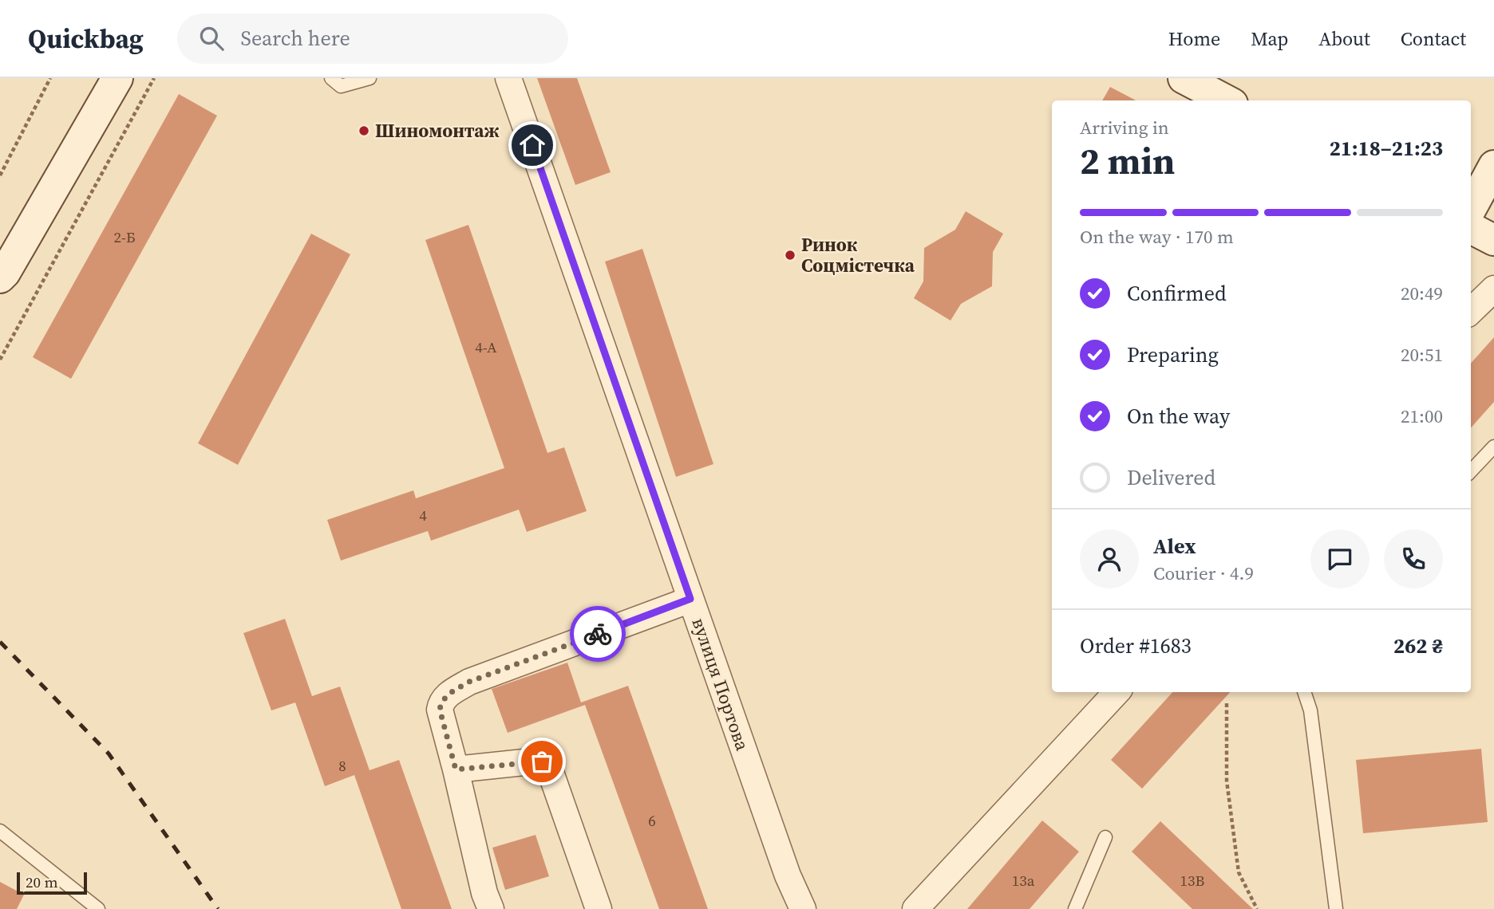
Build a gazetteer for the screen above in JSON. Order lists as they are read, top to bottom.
{
  "streets": {
    "street": ["вулиця Портова"]
  },
  "places": ["Шиномонтаж", "Ринок Соцмістечка"],
  "house_numbers": [
    "2-Б",
    "4-А",
    "4",
    "8",
    "6",
    "13а",
    "13В"
  ],
  "scale_bar": "20 m",
  "page": {
    "header": "Quickbag",
    "search": "Search here",
    "nav": [
      "Home",
      "Map",
      "About",
      "Contact"
    ],
    "heading": ["2 min", "Arriving in", "21:18–21:23"],
    "panel": [
      "Alex",
      "Courier · 4.9",
      "Order #1683",
      "262 ₴"
    ],
    "bar": "On the way · 170 m",
    "list": [
      ["Confirmed", "20:49"],
      ["Preparing", "20:51"],
      ["On the way", "21:00"],
      "Delivered"
    ],
    "scale": "20 m"
  }
}
